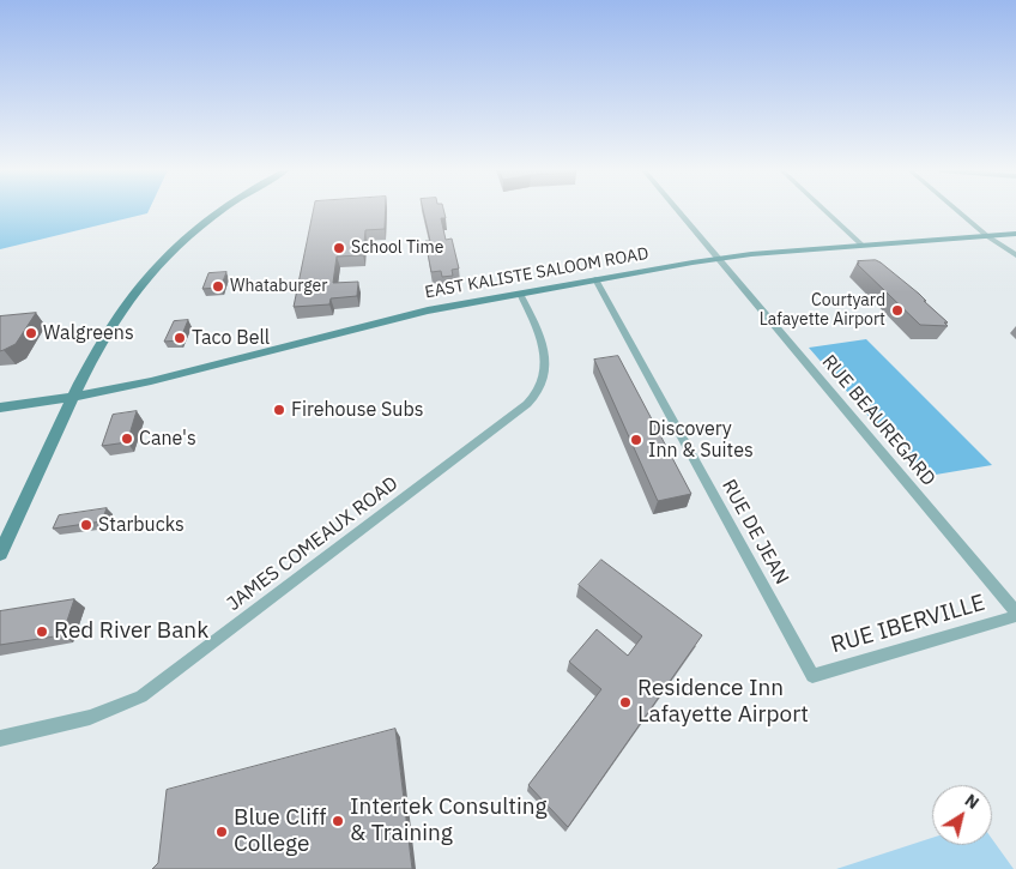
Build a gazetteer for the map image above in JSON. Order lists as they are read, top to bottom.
{
  "streets": {
    "main road": ["EAST KALISTE SALOOM ROAD"],
    "street": [
      "RUE BEAUREGARD",
      "RUE DE JEAN",
      "JAMES COMEAUX ROAD",
      "RUE IBERVILLE"
    ]
  },
  "crossings": [
    ["EAST KALISTE SALOOM ROAD", "RUE BEAUREGARD"],
    ["EAST KALISTE SALOOM ROAD", "RUE DE JEAN"],
    ["EAST KALISTE SALOOM ROAD", "JAMES COMEAUX ROAD"],
    ["RUE DE JEAN", "RUE IBERVILLE"]
  ],
  "places": [
    "School Time",
    "Whataburger",
    "Courtyard Lafayette Airport",
    "Walgreens",
    "Taco Bell",
    "Firehouse Subs",
    "Cane's",
    "Discovery Inn & Suites",
    "Starbucks",
    "Red River Bank",
    "Residence Inn Lafayette Airport",
    "Intertek Consulting & Training",
    "Blue Cliff College"
  ],
  "north": "top right"
}
